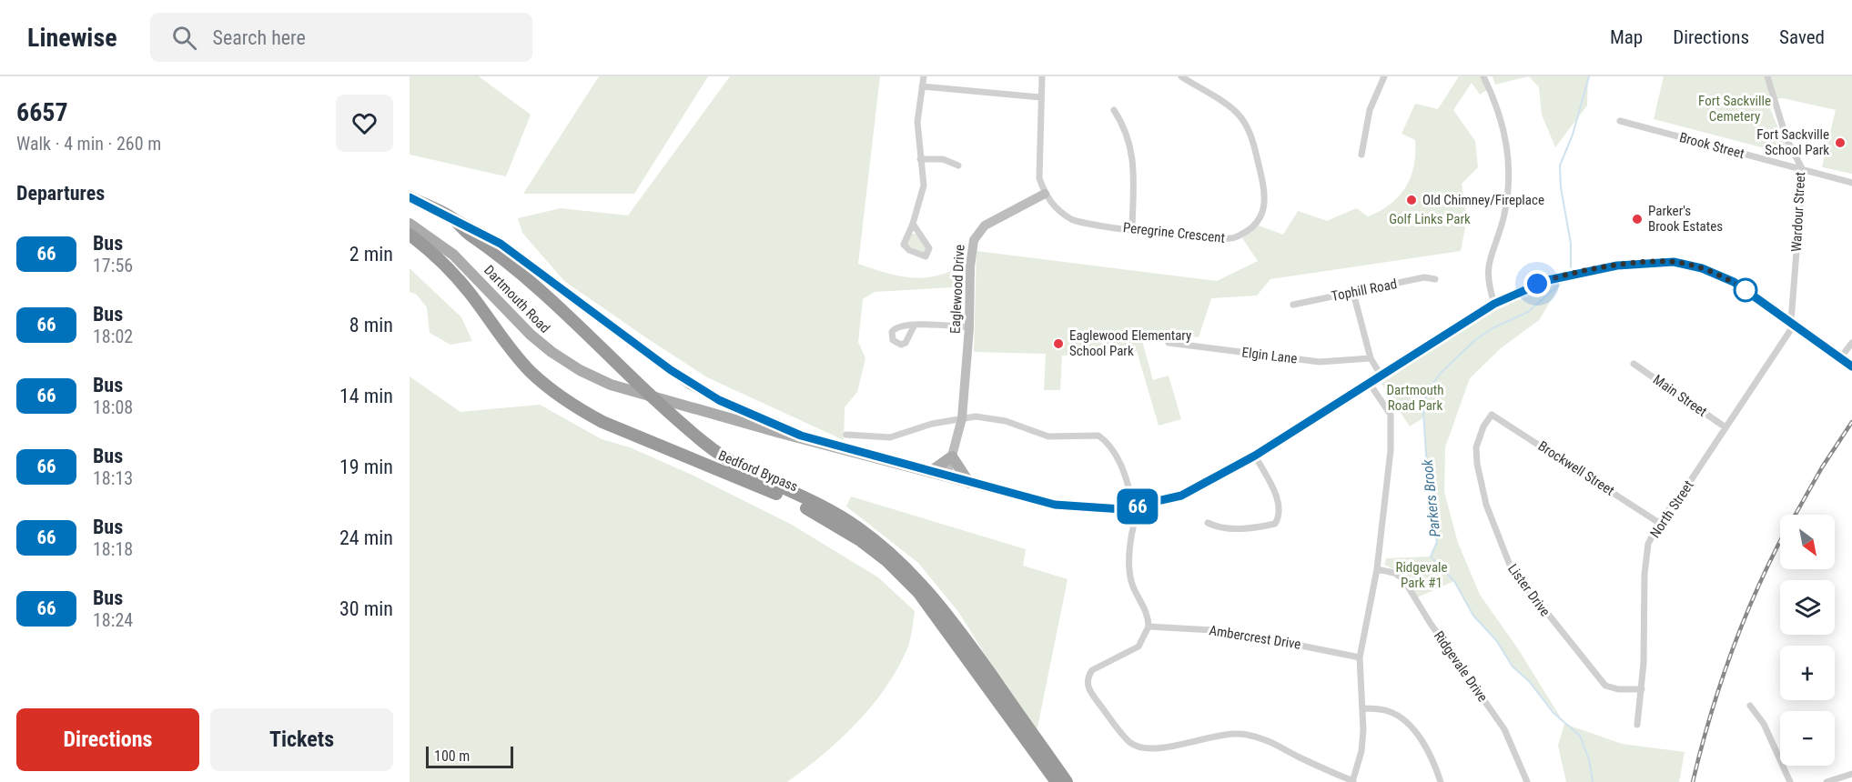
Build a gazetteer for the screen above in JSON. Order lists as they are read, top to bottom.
{
  "streets": {
    "highway": ["Bedford Bypass"],
    "main road": ["Dartmouth Road"],
    "street": [
      "Brook Street",
      "Wardour Street",
      "Peregrine Crescent",
      "Eaglewood Drive",
      "Tophill Road",
      "Elgin Lane",
      "Main Street",
      "Brockwell Street",
      "North Street",
      "Lister Drive",
      "Ambercrest Drive",
      "Ridgevale Drive"
    ]
  },
  "crossings": [
    ["Brook Street", "Wardour Street"],
    ["Wardour Street", "Dartmouth Road"],
    ["Wardour Street", "North Street"],
    ["Peregrine Crescent", "Eaglewood Drive"],
    ["Eaglewood Drive", "Dartmouth Road"],
    ["Dartmouth Road", "Bedford Bypass"],
    ["Dartmouth Road", "North Street"],
    ["Main Street", "North Street"],
    ["Brockwell Street", "North Street"],
    ["Brockwell Street", "Lister Drive"],
    ["North Street", "Lister Drive"]
  ],
  "water": ["Parkers Brook"],
  "parks": [
    "Fort Sackville Cemetery",
    "Golf Links Park",
    "Dartmouth Road Park",
    "Ridgevale Park #1"
  ],
  "places": [
    "Fort Sackville School Park",
    "Old Chimney/Fireplace",
    "Parker's Brook Estates",
    "Eaglewood Elementary School Park"
  ],
  "lines": ["bus line 66"],
  "scale_bar": "100 m",
  "north": "bottom right",
  "page": {
    "header": "Linewise",
    "search": "Search here",
    "nav": ["Map", "Directions", "Saved"],
    "heading": [
      ["6657", "Walk · 4 min · 260 m"],
      "Departures"
    ],
    "on_map": "66",
    "list": [
      {
        "mark": "66",
        "name": "Bus",
        "note": "17:56",
        "value": "2 min"
      },
      {
        "mark": "66",
        "name": "Bus",
        "note": "18:02",
        "value": "8 min"
      },
      {
        "mark": "66",
        "name": "Bus",
        "note": "18:08",
        "value": "14 min"
      },
      {
        "mark": "66",
        "name": "Bus",
        "note": "18:13",
        "value": "19 min"
      },
      {
        "mark": "66",
        "name": "Bus",
        "note": "18:18",
        "value": "24 min"
      },
      {
        "mark": "66",
        "name": "Bus",
        "note": "18:24",
        "value": "30 min"
      }
    ],
    "map_buttons": ["+", "−"],
    "buttons": ["Directions", "Tickets"],
    "scale": "100 m"
  }
}
